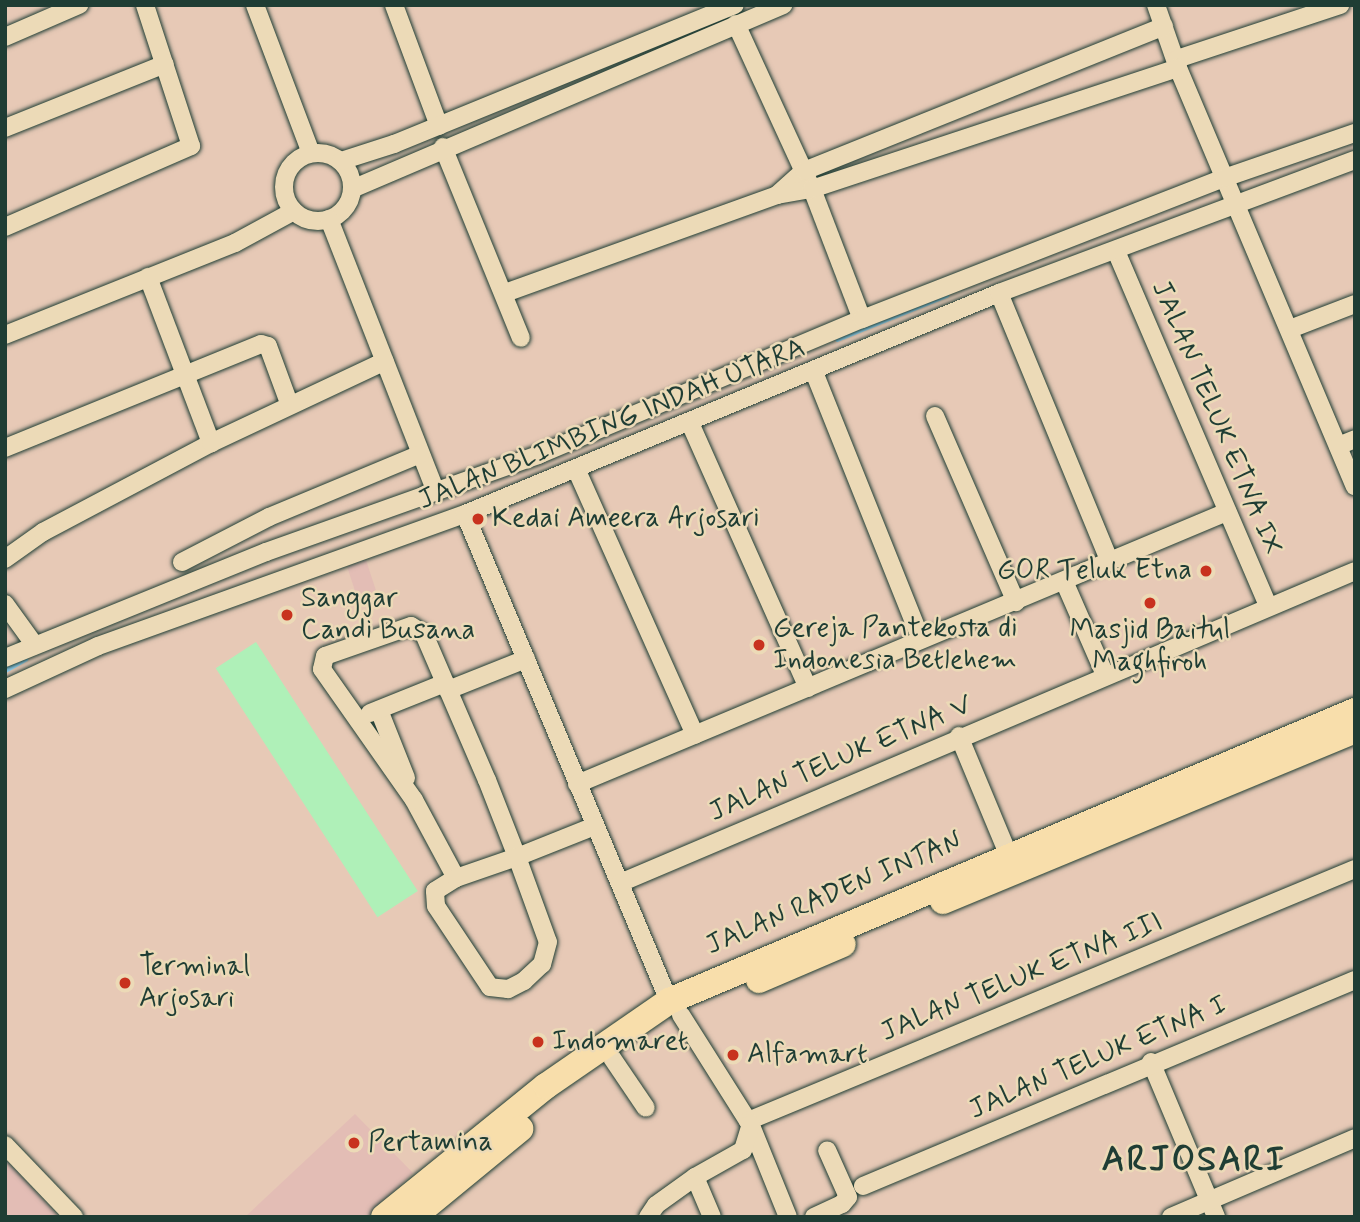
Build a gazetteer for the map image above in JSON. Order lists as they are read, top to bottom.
{
  "streets": {
    "highway": ["JALAN RADEN INTAN"],
    "street": [
      "JALAN TELUK ETNA IX",
      "JALAN BLIMBING INDAH UTARA",
      "JALAN TELUK ETNA V",
      "JALAN TELUK ETNA III",
      "JALAN TELUK ETNA I"
    ]
  },
  "crossings": [
    ["JALAN TELUK ETNA IX", "JALAN BLIMBING INDAH UTARA"],
    ["JALAN TELUK ETNA IX", "JALAN TELUK ETNA V"]
  ],
  "districts": ["ARJOSARI"],
  "places": [
    "Kedai Ameera Arjosari",
    "GOR Teluk Etna",
    "Masjid Baitul Maghfiroh",
    "Sanggar Candi Busana",
    "Gereja Pantekosta di Indonesia Betlehem",
    "Terminal Arjosari",
    "Indomaret",
    "Alfamart",
    "Pertamina"
  ]
}
